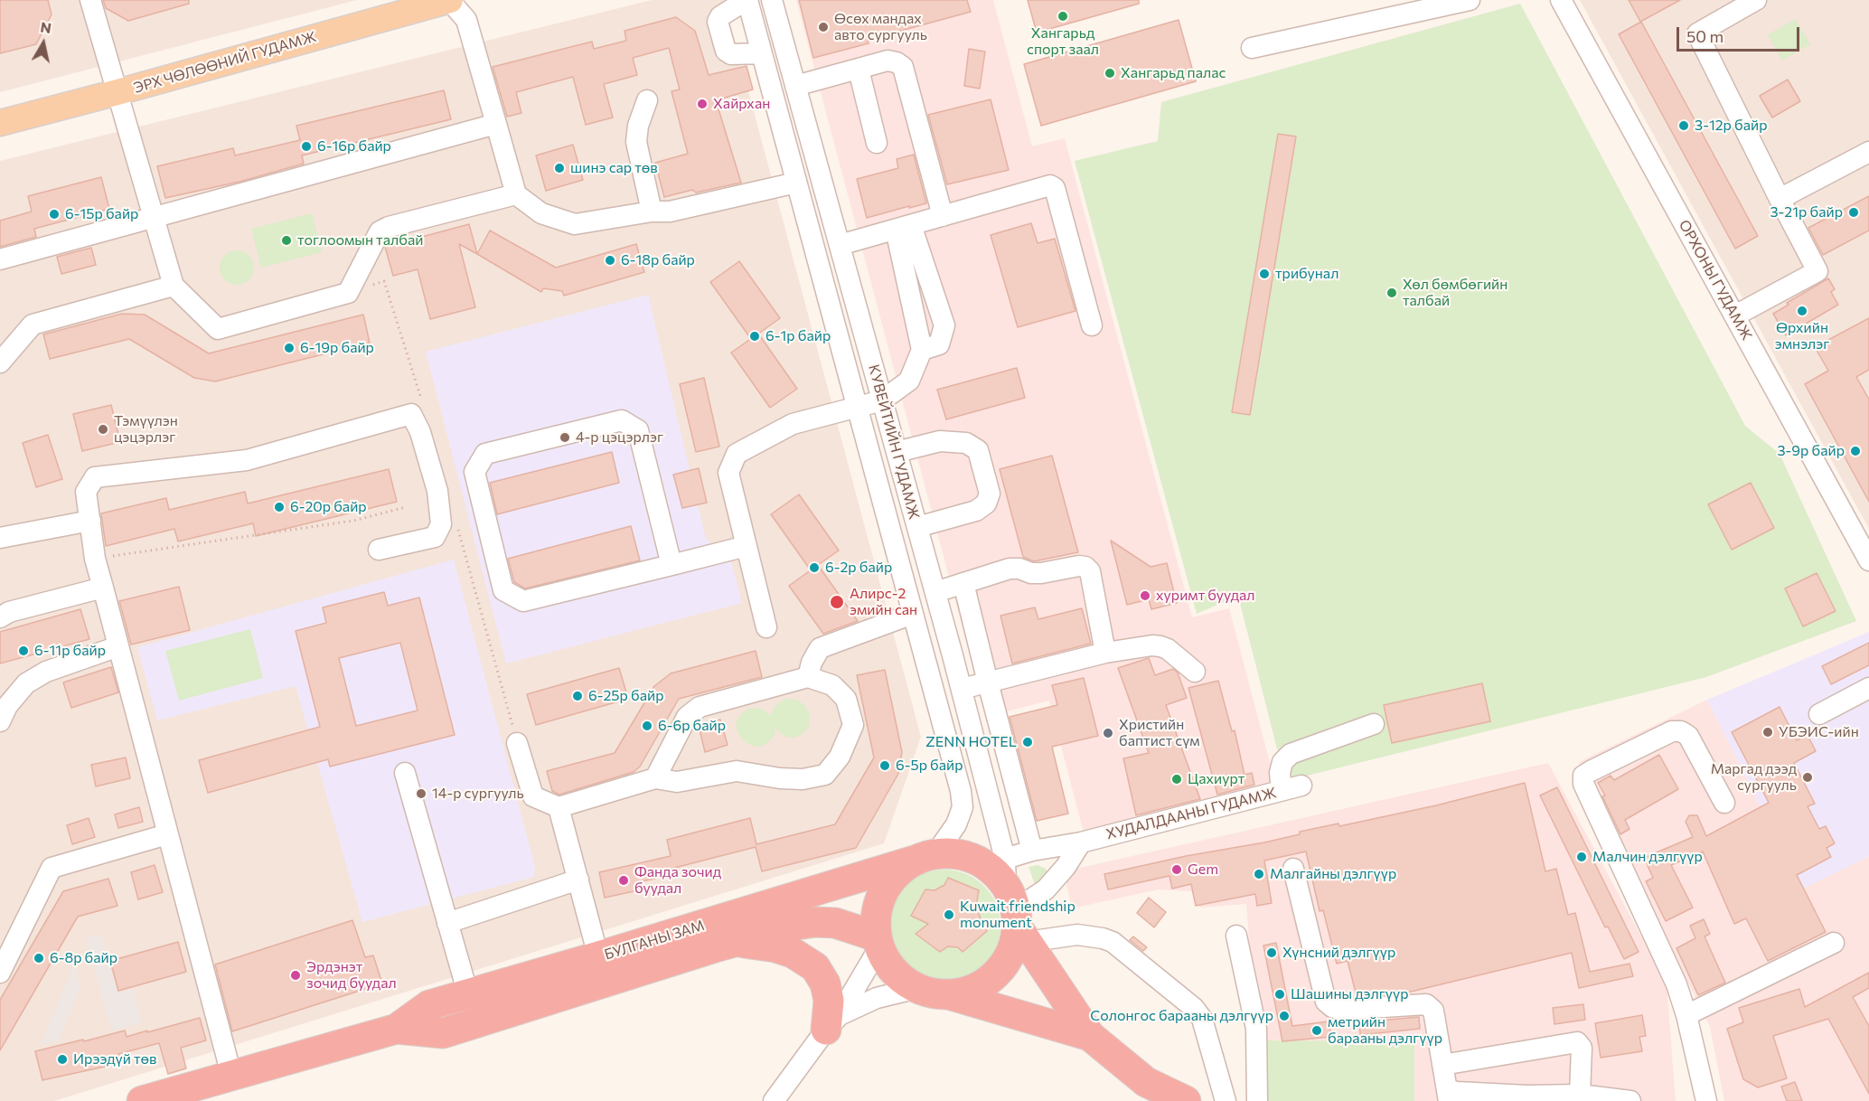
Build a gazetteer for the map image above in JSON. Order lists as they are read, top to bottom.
{
  "streets": {
    "highway": ["БУЛГАНЫ ЗАМ"],
    "main road": ["ЭРХ ЧӨЛӨӨНИЙ ГУДАМЖ"],
    "street": ["ОРХОНЫ ГУДАМЖ", "КУВЕЙТИЙН ГУДАМЖ", "ХУДАЛДААНЫ ГУДАМЖ"]
  },
  "crossings": [
    ["КУВЕЙТИЙН ГУДАМЖ", "ХУДАЛДААНЫ ГУДАМЖ"],
    ["КУВЕЙТИЙН ГУДАМЖ", "БУЛГАНЫ ЗАМ"],
    ["ХУДАЛДААНЫ ГУДАМЖ", "БУЛГАНЫ ЗАМ"]
  ],
  "places": [
    "Хангарьд спорт заал",
    "Өсөх мандах авто сургууль",
    "Хангарьд палас",
    "Хайрхан",
    "3-12р байр",
    "6-16р байр",
    "шинэ сар төв",
    "3-21р байр",
    "6-15р байр",
    "тоглоомын талбай",
    "6-18р байр",
    "трибунал",
    "Хөл бөмбөгийн талбай",
    "Өрхийн эмнэлэг",
    "6-1р байр",
    "6-19р байр",
    "Тэмүүлэн цэцэрлэг",
    "4-р цэцэрлэг",
    "3-9р байр",
    "6-20р байр",
    "6-2р байр",
    "хуримт буудал",
    "Aлирс-2 эмийн сан",
    "6-11р байр",
    "6-25р байр",
    "6-6р байр",
    "УБЭИС-ийн",
    "Христийн баптист сүм",
    "ZENN HOTEL",
    "6-5р байр",
    "Маргад дээд сургууль",
    "Цахиурт",
    "14-р сургууль",
    "Малчин дэлгүүр",
    "Gem",
    "Малгайны дэлгүүр",
    "Фанда зочид буудал",
    "Kuwait friendship monument",
    "Хүнсний дэлгүүр",
    "6-8р байр",
    "Эрдэнэт зочид буудал",
    "Шашины дэлгүүр",
    "Солонгос барааны дэлгүүр",
    "метрийн барааны дэлгүүр",
    "Ирээдүй төв"
  ],
  "scale_bar": "50 m",
  "north": "top"
}
